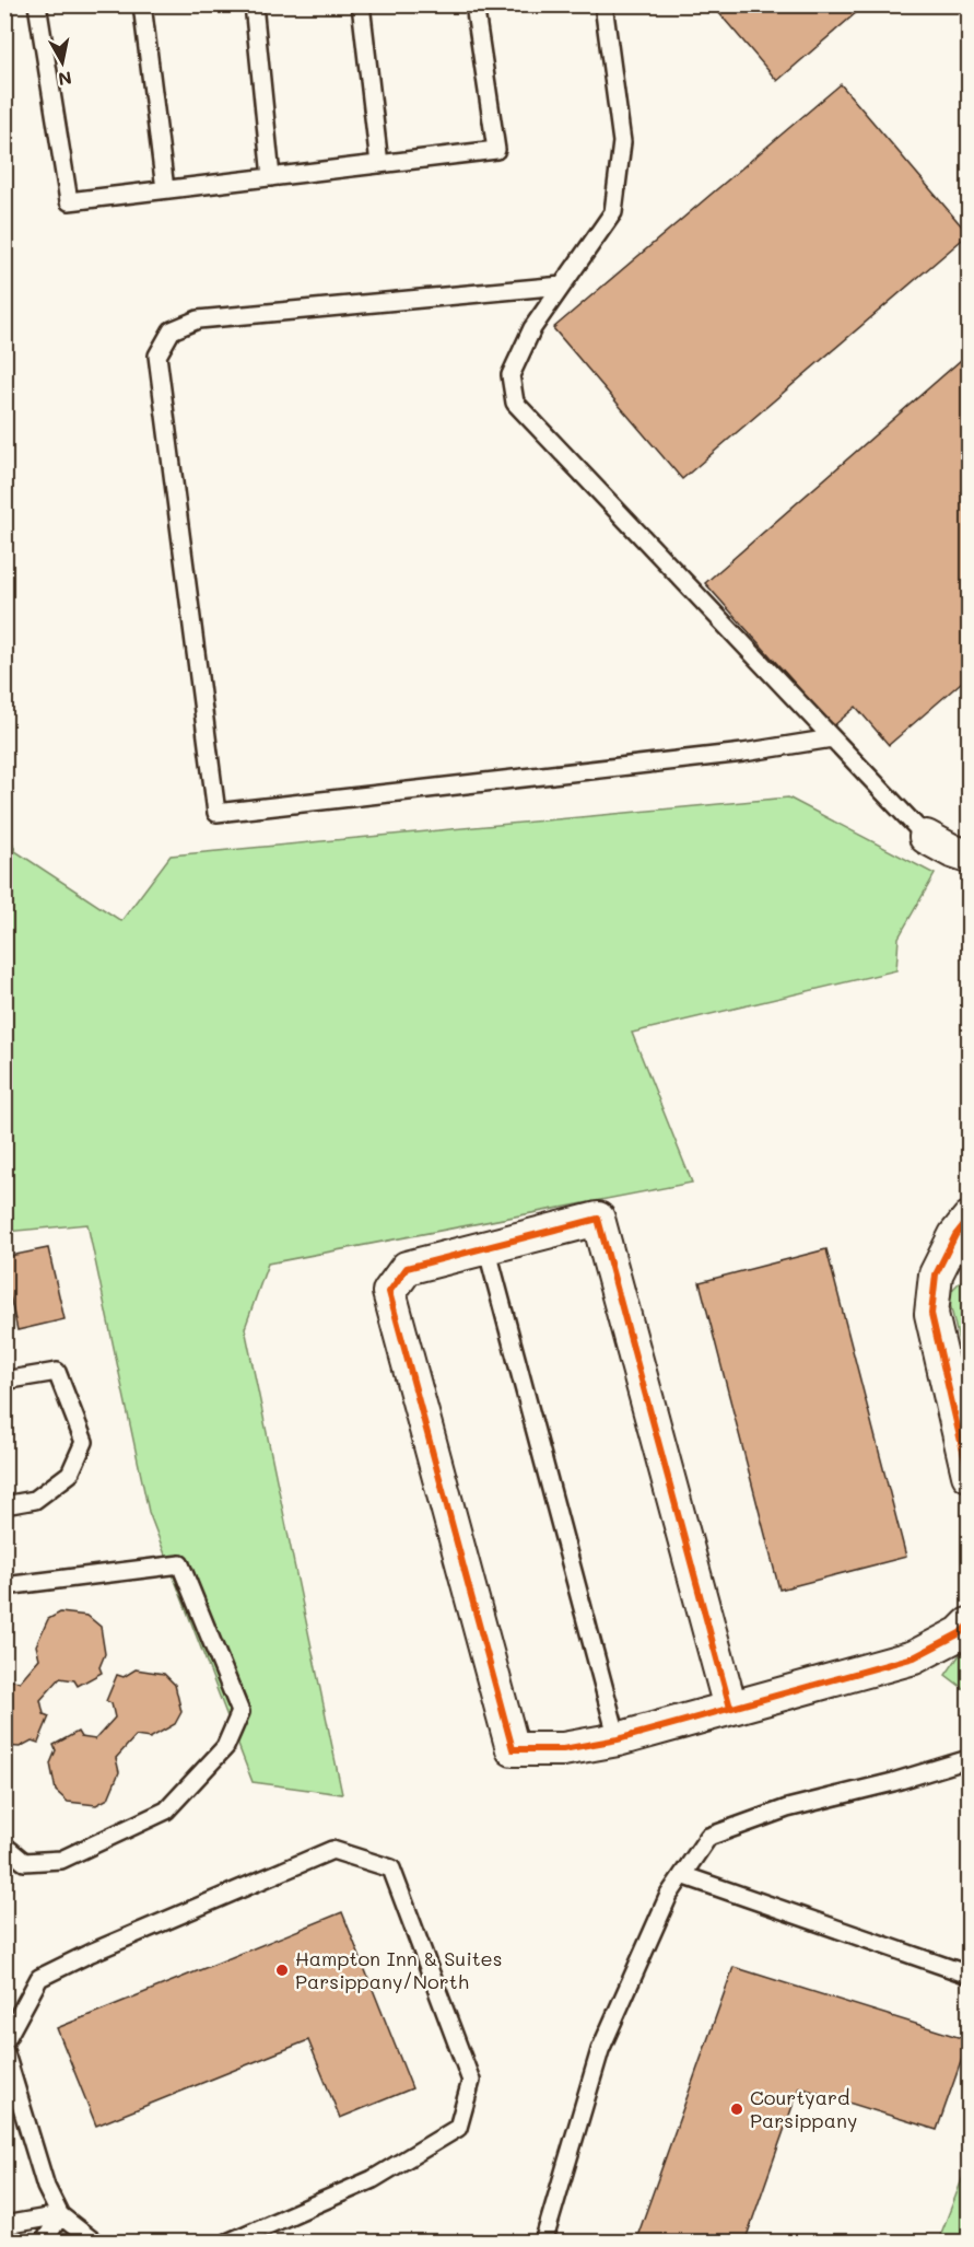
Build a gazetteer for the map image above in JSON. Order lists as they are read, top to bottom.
{
  "places": ["Hampton Inn & Suites Parsippany/North", "Courtyard Parsippany"],
  "north": "bottom"
}
